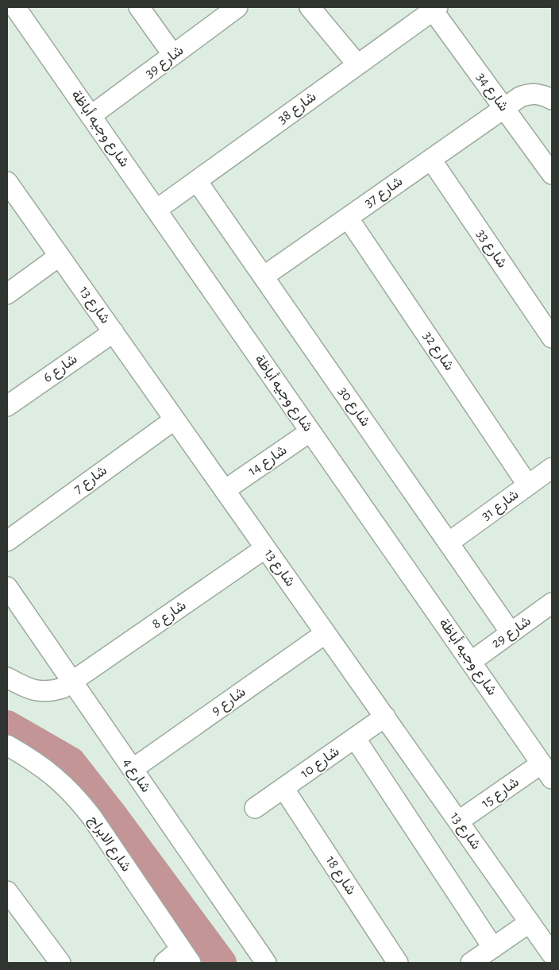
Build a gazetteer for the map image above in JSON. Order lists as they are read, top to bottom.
{
  "streets": {
    "street": [
      "شارع 39",
      "شارع 34",
      "شارع 38",
      "شارع وجيه أباظة",
      "شارع 37",
      "شارع 33",
      "شارع 13",
      "شارع 32",
      "شارع 6",
      "شارع 30",
      "شارع 14",
      "شارع 7",
      "شارع 31",
      "شارع 8",
      "شارع 29",
      "شارع 9",
      "شارع 10",
      "شارع 4",
      "شارع 15",
      "شارع الابراج",
      "شارع 18"
    ]
  },
  "crossings": [
    ["شارع 39", "شارع وجيه أباظة"],
    ["شارع 34", "شارع 38"],
    ["شارع 34", "شارع 37"],
    ["شارع 38", "شارع وجيه أباظة"],
    ["شارع 38", "شارع 30"],
    ["شارع وجيه أباظة", "شارع 14"],
    ["شارع وجيه أباظة", "شارع 29"],
    ["شارع وجيه أباظة", "شارع 15"],
    ["شارع 37", "شارع 33"],
    ["شارع 37", "شارع 32"],
    ["شارع 37", "شارع 30"],
    ["شارع 13", "شارع 6"],
    ["شارع 13", "شارع 14"],
    ["شارع 13", "شارع 7"],
    ["شارع 13", "شارع 8"],
    ["شارع 13", "شارع 9"],
    ["شارع 13", "شارع 10"],
    ["شارع 13", "شارع 15"],
    ["شارع 32", "شارع 31"],
    ["شارع 30", "شارع 31"],
    ["شارع 30", "شارع 29"],
    ["شارع 8", "شارع 4"],
    ["شارع 9", "شارع 4"],
    ["شارع 10", "شارع 18"]
  ]
}
